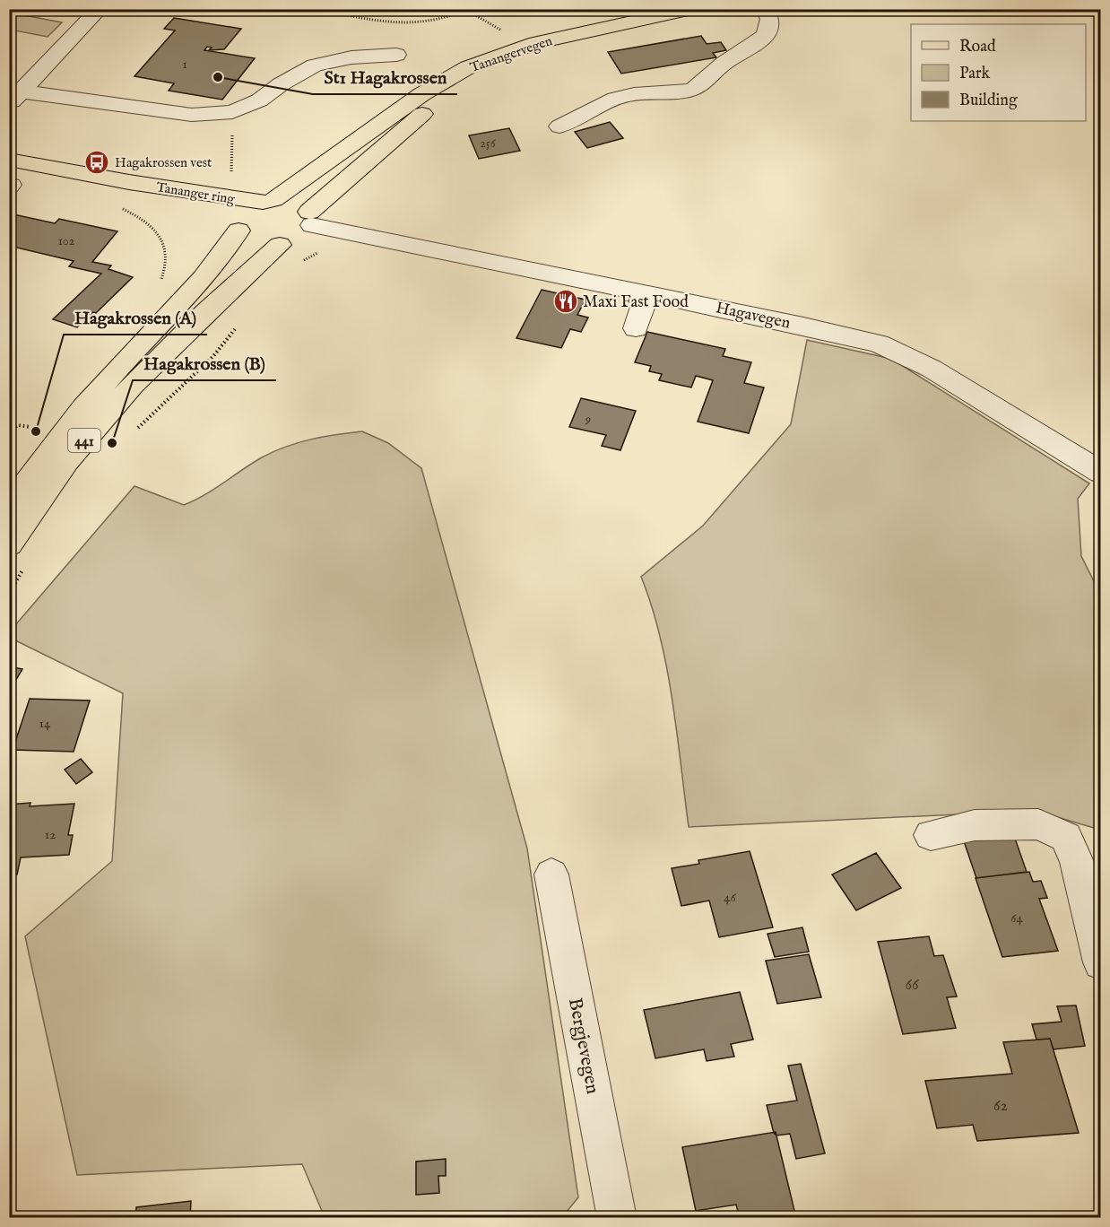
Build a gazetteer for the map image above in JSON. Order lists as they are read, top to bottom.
{
  "streets": {
    "main road": ["Tanangervegen", "Tananger ring", "441"],
    "street": ["Hagavegen", "Bergjevegen"]
  },
  "crossings": [
    ["Tanangervegen", "Tananger ring"],
    ["Tanangervegen", "Hagavegen"],
    ["Tanangervegen", "441"],
    ["Tananger ring", "Hagavegen"],
    ["Tananger ring", "441"],
    ["Hagavegen", "441"]
  ],
  "places": {
    "other": ["St1 Hagakrossen", "Hagakrossen (A)", "Hagakrossen (B)"],
    "bus stop": ["Hagakrossen vest"],
    "restaurant": ["Maxi Fast Food"]
  },
  "house_numbers": [
    "1",
    "256",
    "102",
    "9",
    "14",
    "12",
    "46",
    "64",
    "66",
    "62"
  ],
  "legend": ["Road", "Park", "Building"]
}
